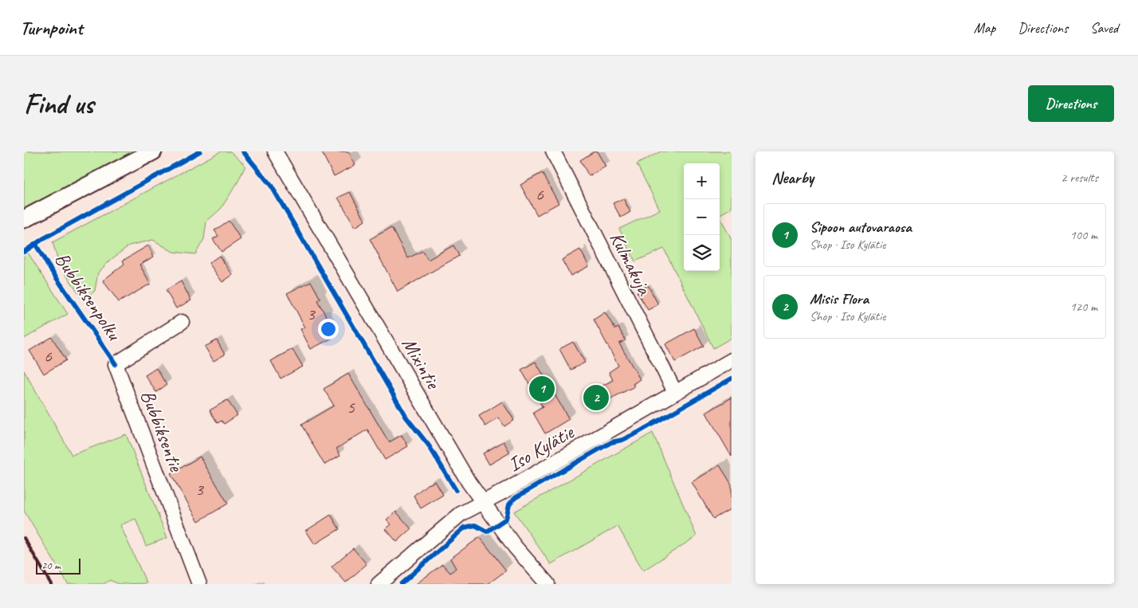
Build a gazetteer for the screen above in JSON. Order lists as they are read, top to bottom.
{
  "streets": {
    "street": [
      "Kulmakuja",
      "Mixintie",
      "Bubbiksentie",
      "Iso Kylätie"
    ],
    "cycle path": ["Bubbiksenpolku"]
  },
  "crossings": [
    ["Kulmakuja", "Iso Kylätie"],
    ["Mixintie", "Iso Kylätie"]
  ],
  "house_numbers": [
    "6",
    "3",
    "6",
    "5",
    "3"
  ],
  "scale_bar": "20 m",
  "page": {
    "header": "Turnpoint",
    "nav": ["Map", "Directions", "Saved"],
    "buttons": "Directions",
    "title": "Find us",
    "heading": ["Nearby", "2 results"],
    "map_buttons": ["+", "−"],
    "list": [
      {
        "mark": "1",
        "name": "Sipoon autovaraosa",
        "note": "Shop · Iso Kylätie",
        "value": "100 m"
      },
      {
        "mark": "2",
        "name": "Misis Flora",
        "note": "Shop · Iso Kylätie",
        "value": "120 m"
      }
    ],
    "pins": ["1", "2"],
    "scale": "20 m"
  }
}
